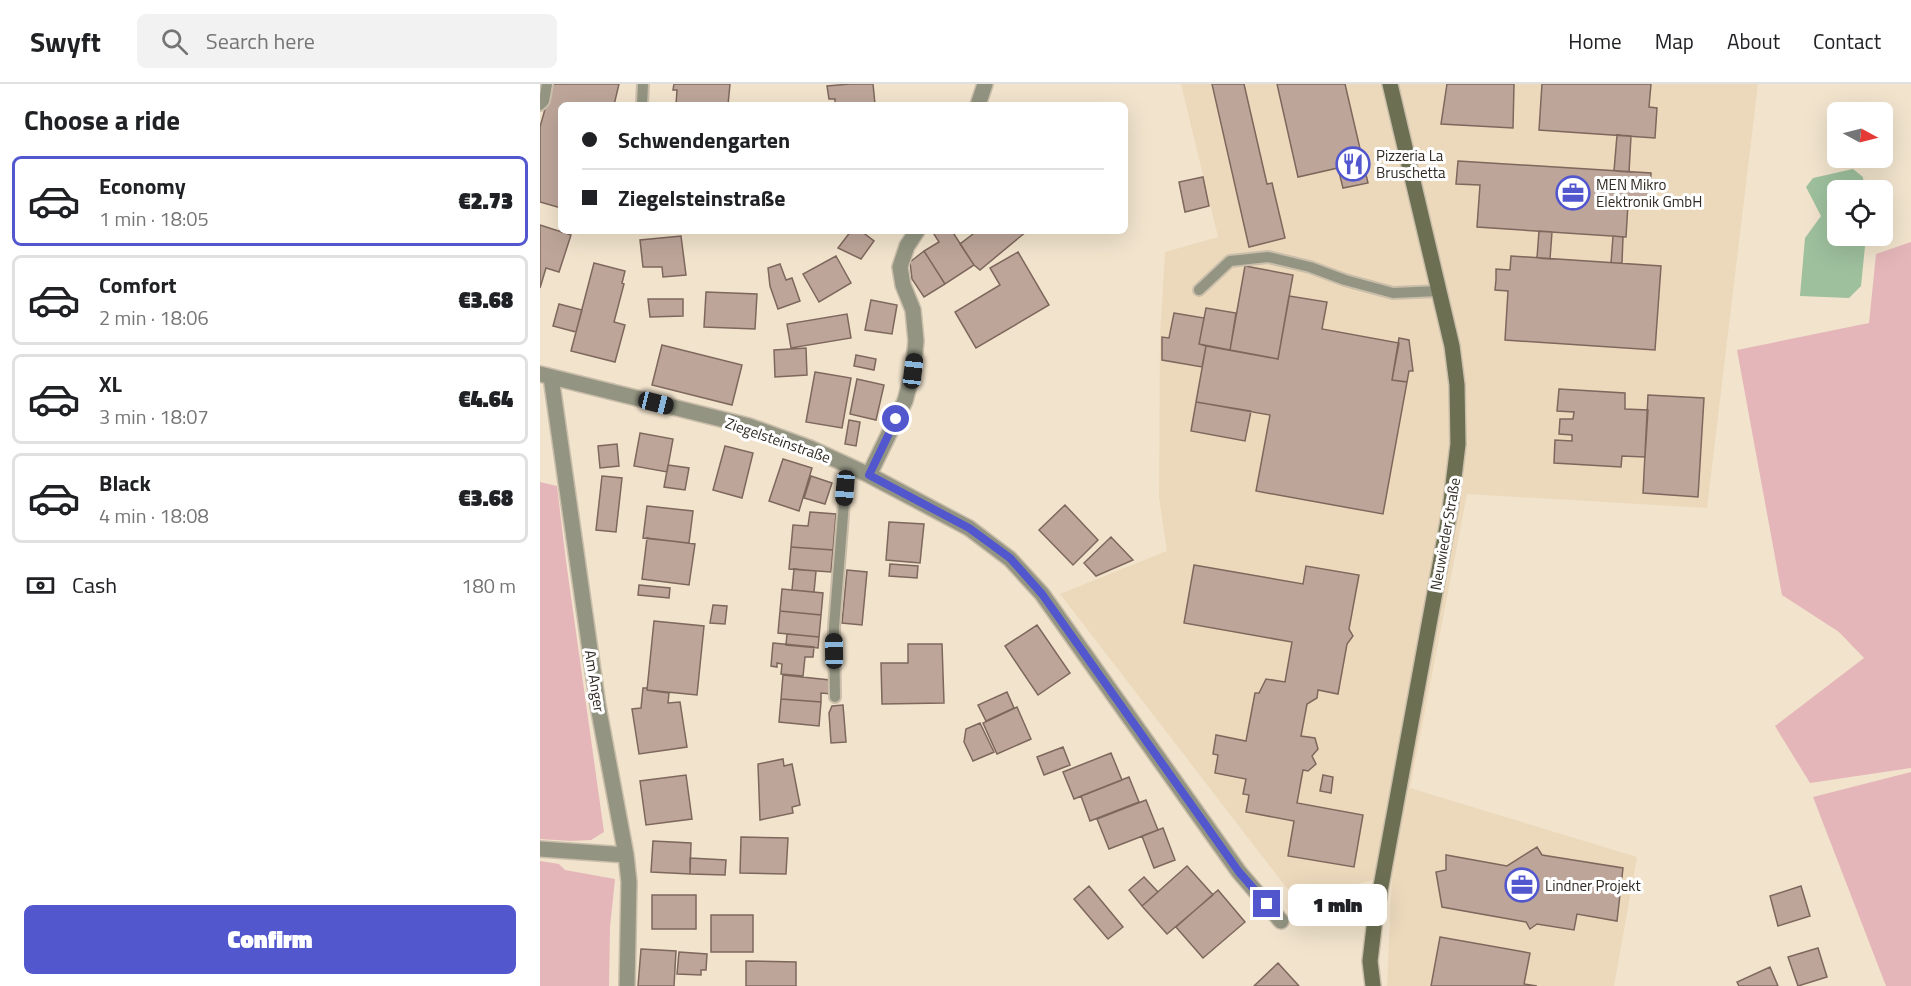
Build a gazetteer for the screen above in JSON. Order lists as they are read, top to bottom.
{
  "streets": {
    "street": ["Ziegelsteinstraße", "Neuwieder Straße", "Am Anger"]
  },
  "crossings": [
    ["Ziegelsteinstraße", "Am Anger"]
  ],
  "places": {
    "restaurant": ["Pizzeria La Bruschetta"],
    "office": ["MEN Mikro Elektronik GmbH", "Lindner Projekt"]
  },
  "north": "right",
  "page": {
    "header": "Swyft",
    "search": "Search here",
    "nav": [
      "Home",
      "Map",
      "About",
      "Contact"
    ],
    "heading": "Choose a ride",
    "banner": ["Schwendengarten", "Ziegelsteinstraße"],
    "list": [
      {
        "name": "Economy",
        "note": "1 min · 18:05",
        "value": "€2.73"
      },
      {
        "name": "Comfort",
        "note": "2 min · 18:06",
        "value": "€3.68"
      },
      {
        "name": "XL",
        "note": "3 min · 18:07",
        "value": "€4.64"
      },
      {
        "name": "Black",
        "note": "4 min · 18:08",
        "value": "€3.68"
      }
    ],
    "pay": ["Cash", "180 m"],
    "bubble": "1 min",
    "buttons": "Confirm"
  }
}
